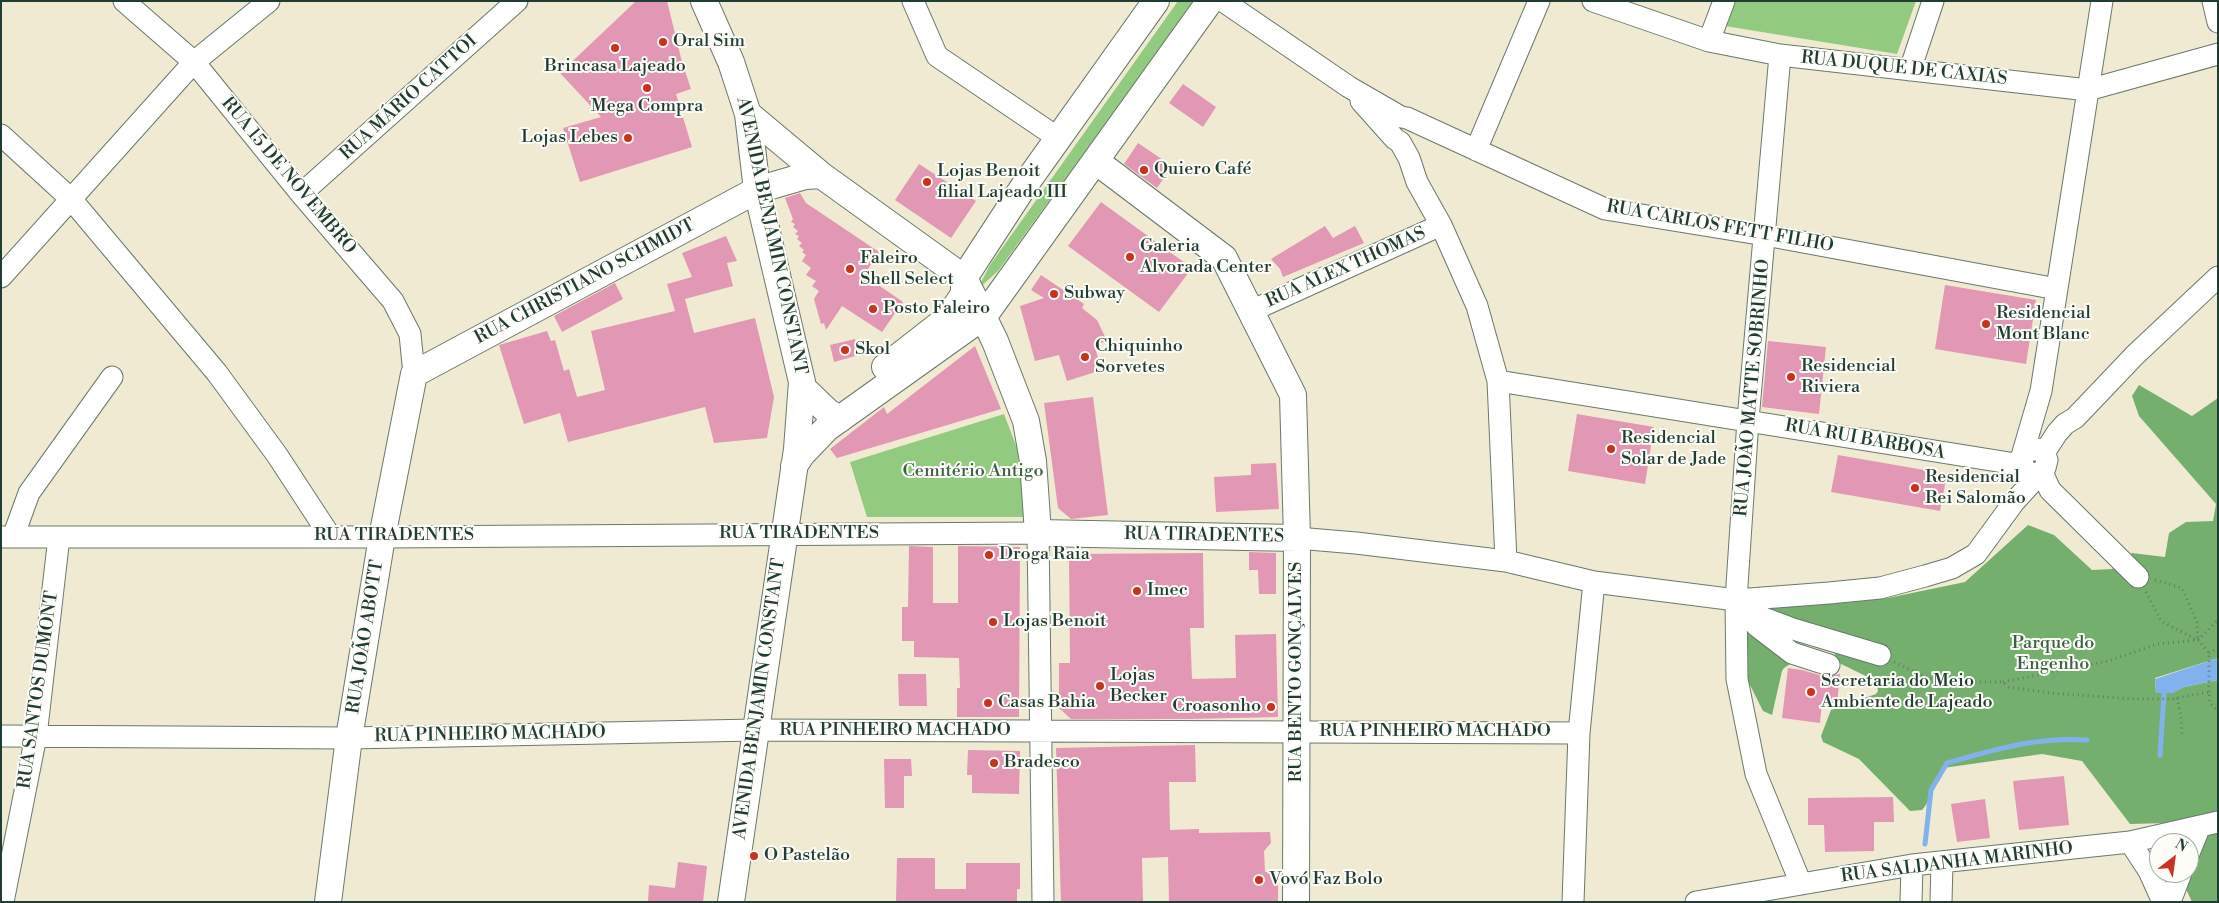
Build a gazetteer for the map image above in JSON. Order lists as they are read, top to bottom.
{
  "streets": {
    "main road": [
      "AVENIDA BENJAMIN CONSTANT",
      "RUA CHRISTIANO SCHMIDT",
      "RUA TIRADENTES",
      "RUA JOÃO ABOTT",
      "RUA BENTO GONÇALVES"
    ],
    "street": [
      "RUA DUQUE DE CAXIAS",
      "RUA MÁRIO CATTOI",
      "RUA 15 DE NOVEMBRO",
      "RUA CARLOS FETT FILHO",
      "RUA ALEX THOMAS",
      "RUA JOÃO MATTE SOBRINHO",
      "RUA RUI BARBOSA",
      "RUA SANTOS DUMONT",
      "RUA PINHEIRO MACHADO",
      "RUA SALDANHA MARINHO"
    ]
  },
  "crossings": [
    ["RUA DUQUE DE CAXIAS", "RUA JOÃO MATTE SOBRINHO"],
    ["RUA MÁRIO CATTOI", "RUA 15 DE NOVEMBRO"],
    ["RUA 15 DE NOVEMBRO", "RUA CHRISTIANO SCHMIDT"],
    ["RUA 15 DE NOVEMBRO", "RUA JOÃO ABOTT"],
    ["RUA CARLOS FETT FILHO", "RUA JOÃO MATTE SOBRINHO"],
    ["AVENIDA BENJAMIN CONSTANT", "RUA CHRISTIANO SCHMIDT"],
    ["AVENIDA BENJAMIN CONSTANT", "RUA TIRADENTES"],
    ["AVENIDA BENJAMIN CONSTANT", "RUA PINHEIRO MACHADO"],
    ["RUA ALEX THOMAS", "RUA BENTO GONÇALVES"],
    ["RUA CHRISTIANO SCHMIDT", "RUA JOÃO ABOTT"],
    ["RUA JOÃO MATTE SOBRINHO", "RUA RUI BARBOSA"],
    ["RUA JOÃO MATTE SOBRINHO", "RUA TIRADENTES"],
    ["RUA JOÃO MATTE SOBRINHO", "RUA SALDANHA MARINHO"],
    ["RUA RUI BARBOSA", "RUA TIRADENTES"],
    ["RUA TIRADENTES", "RUA JOÃO ABOTT"],
    ["RUA TIRADENTES", "RUA BENTO GONÇALVES"],
    ["RUA TIRADENTES", "RUA SANTOS DUMONT"],
    ["RUA JOÃO ABOTT", "RUA PINHEIRO MACHADO"],
    ["RUA BENTO GONÇALVES", "RUA PINHEIRO MACHADO"],
    ["RUA SANTOS DUMONT", "RUA PINHEIRO MACHADO"]
  ],
  "parks": ["Cemitério Antigo", "Parque do Engenho"],
  "places": [
    "Oral Sim",
    "Brincasa Lajeado",
    "Mega Compra",
    "Lojas Lebes",
    "Quiero Café",
    "Lojas Benoit filial Lajeado III",
    "Galeria Alvorada Center",
    "Faleiro Shell Select",
    "Subway",
    "Posto Faleiro",
    "Residencial Mont Blanc",
    "Skol",
    "Chiquinho Sorvetes",
    "Residencial Riviera",
    "Residencial Solar de Jade",
    "Residencial Rei Salomão",
    "Droga Raia",
    "Imec",
    "Lojas Benoit",
    "Lojas Becker",
    "Secretaria do Meio Ambiente de Lajeado",
    "Casas Bahia",
    "Croasonho",
    "Bradesco",
    "O Pastelão",
    "Vovó Faz Bolo"
  ],
  "north": "top right"
}
